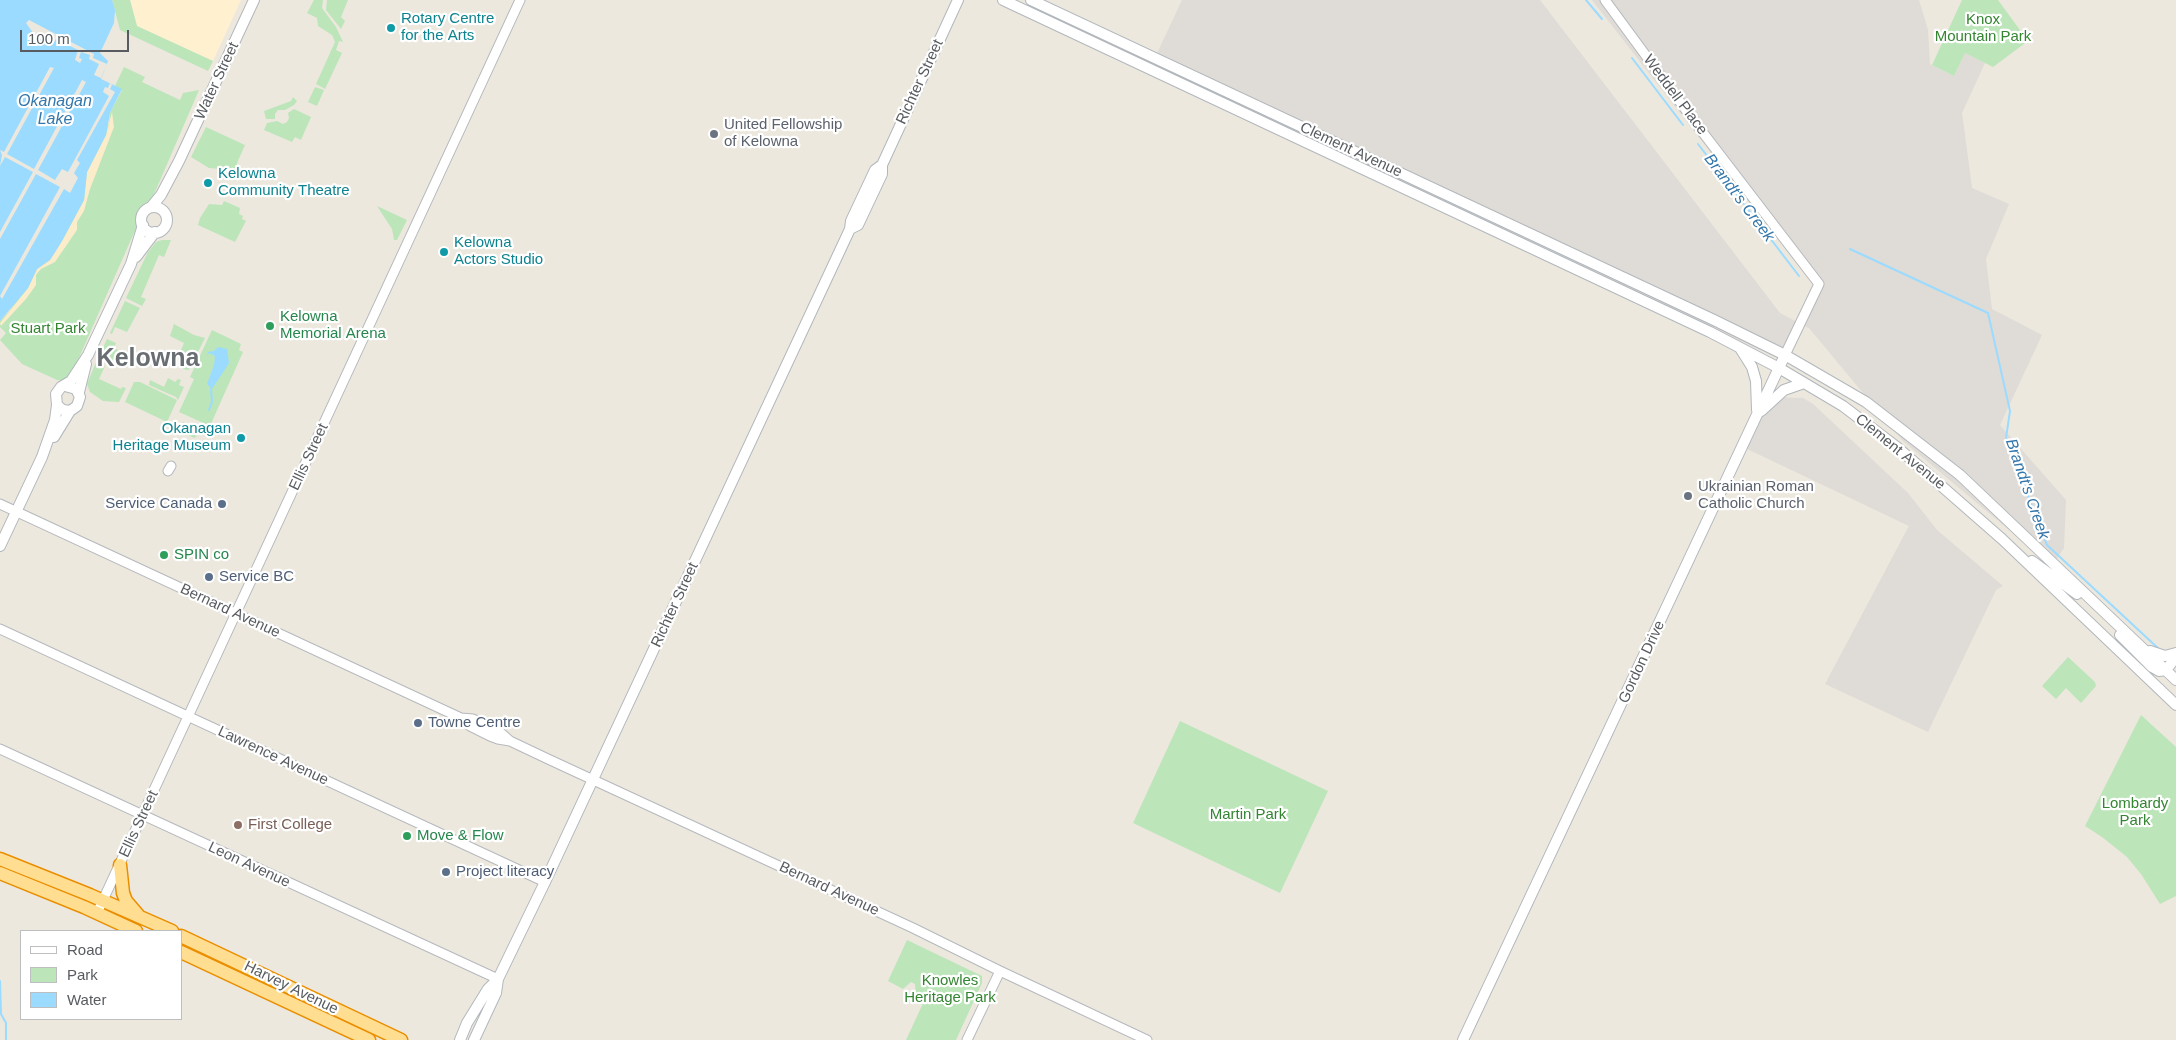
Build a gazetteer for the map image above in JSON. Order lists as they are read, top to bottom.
{
  "streets": {
    "highway": ["Harvey Avenue"],
    "main road": [
      "Water Street",
      "Richter Street",
      "Clement Avenue",
      "Gordon Drive"
    ],
    "street": [
      "Weddell Place",
      "Ellis Street",
      "Bernard Avenue",
      "Lawrence Avenue",
      "Leon Avenue"
    ]
  },
  "crossings": [
    ["Richter Street", "Bernard Avenue"],
    ["Richter Street", "Lawrence Avenue"],
    ["Richter Street", "Leon Avenue"],
    ["Weddell Place", "Gordon Drive"],
    ["Clement Avenue", "Gordon Drive"],
    ["Ellis Street", "Bernard Avenue"],
    ["Ellis Street", "Lawrence Avenue"],
    ["Ellis Street", "Leon Avenue"]
  ],
  "districts": ["Kelowna"],
  "water": ["Okanagan Lake", "Brandt's Creek"],
  "parks": [
    "Knox Mountain Park",
    "Stuart Park",
    "Lombardy Park",
    "Martin Park",
    "Knowles Heritage Park"
  ],
  "places": [
    "Rotary Centre for the Arts",
    "United Fellowship of Kelowna",
    "Kelowna Community Theatre",
    "Kelowna Actors Studio",
    "Kelowna Memorial Arena",
    "Okanagan Heritage Museum",
    "Ukrainian Roman Catholic Church",
    "Service Canada",
    "SPIN co",
    "Service BC",
    "Towne Centre",
    "First College",
    "Move & Flow",
    "Project literacy"
  ],
  "legend": ["Road", "Park", "Water"],
  "scale_bar": "100 m"
}
